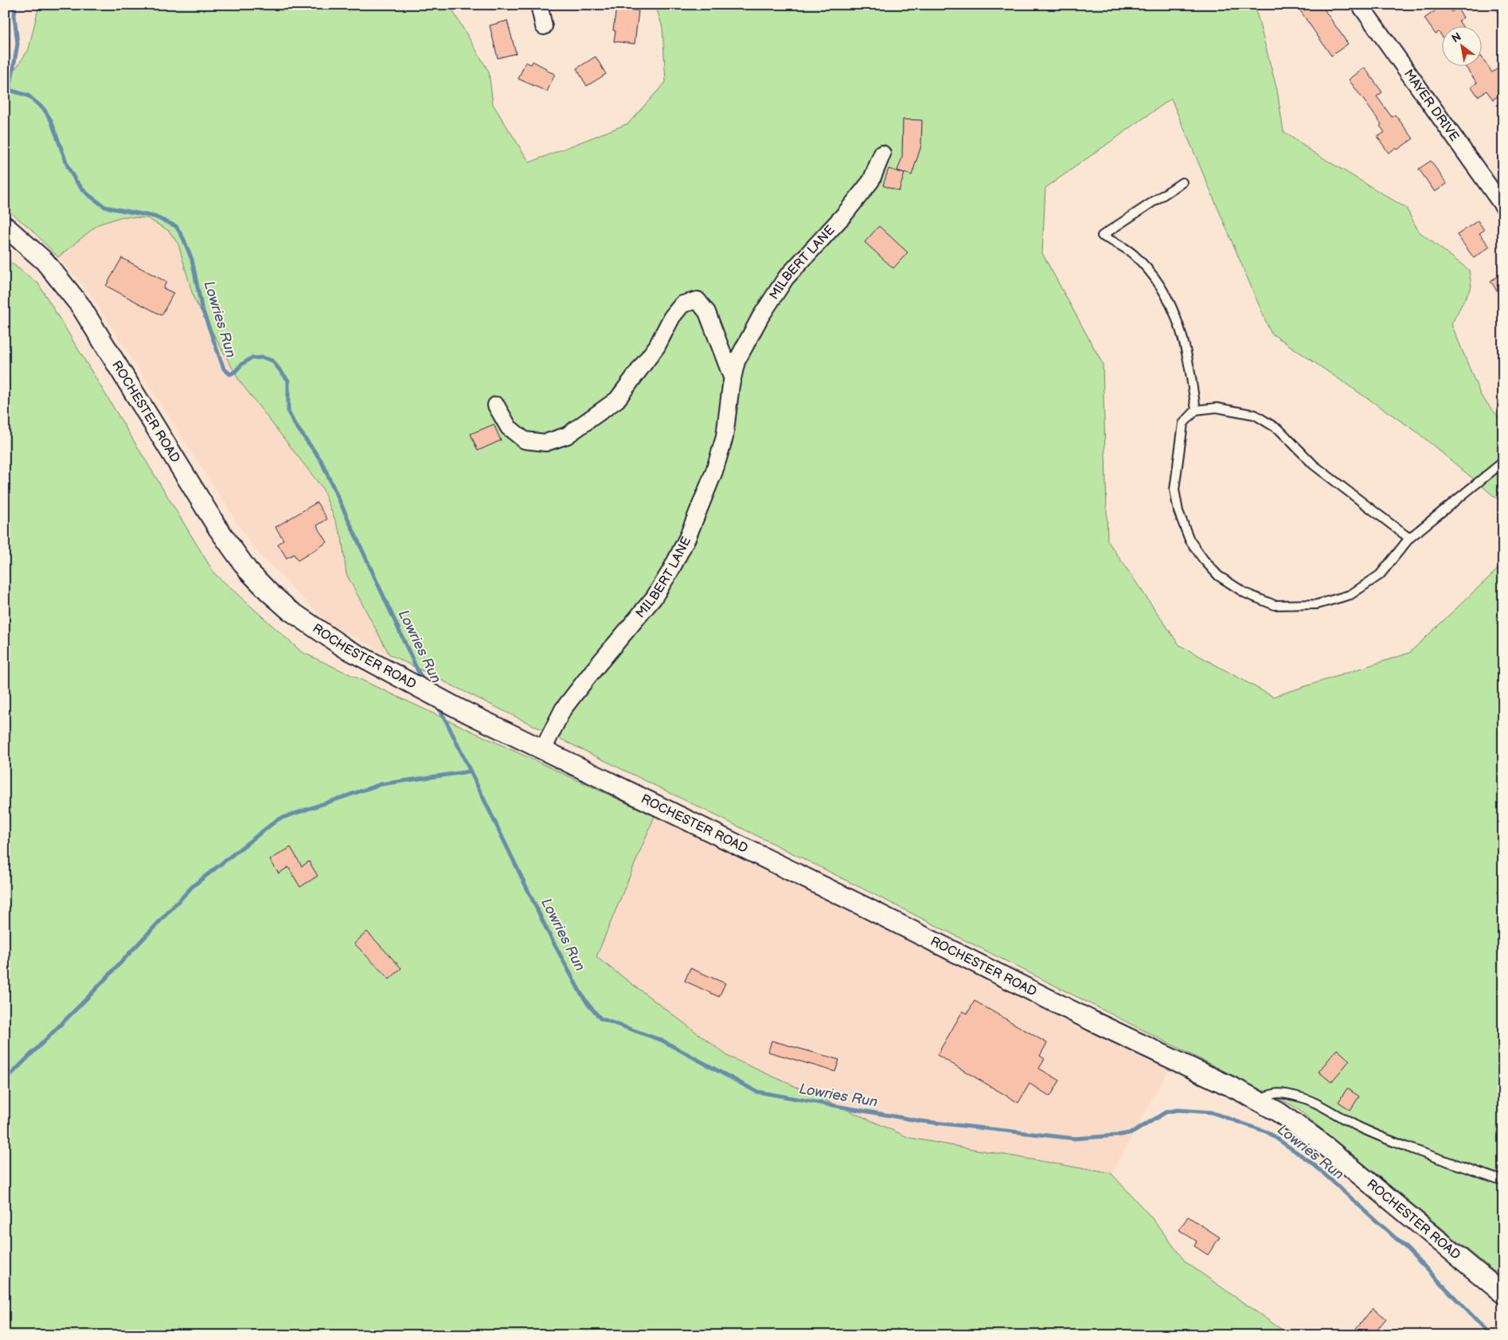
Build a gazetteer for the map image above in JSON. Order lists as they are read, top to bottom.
{
  "streets": {
    "street": ["MAYER DRIVE", "MILBERT LANE", "ROCHESTER ROAD"]
  },
  "crossings": [
    ["MILBERT LANE", "ROCHESTER ROAD"]
  ],
  "water": ["Lowries Run"],
  "north": "top left"
}
